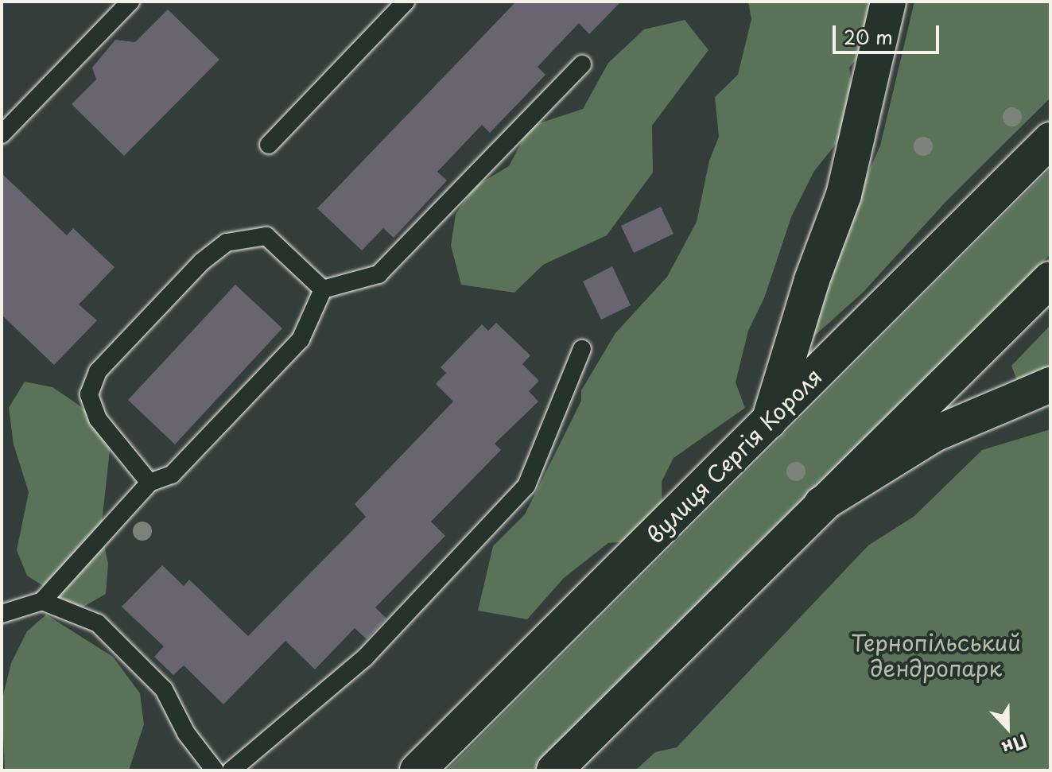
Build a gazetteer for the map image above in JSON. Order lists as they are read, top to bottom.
{
  "streets": {
    "main road": ["вулиця Сергія Короля"]
  },
  "parks": ["Тернопільський дендропарк"],
  "scale_bar": "20 m",
  "north": "bottom"
}
